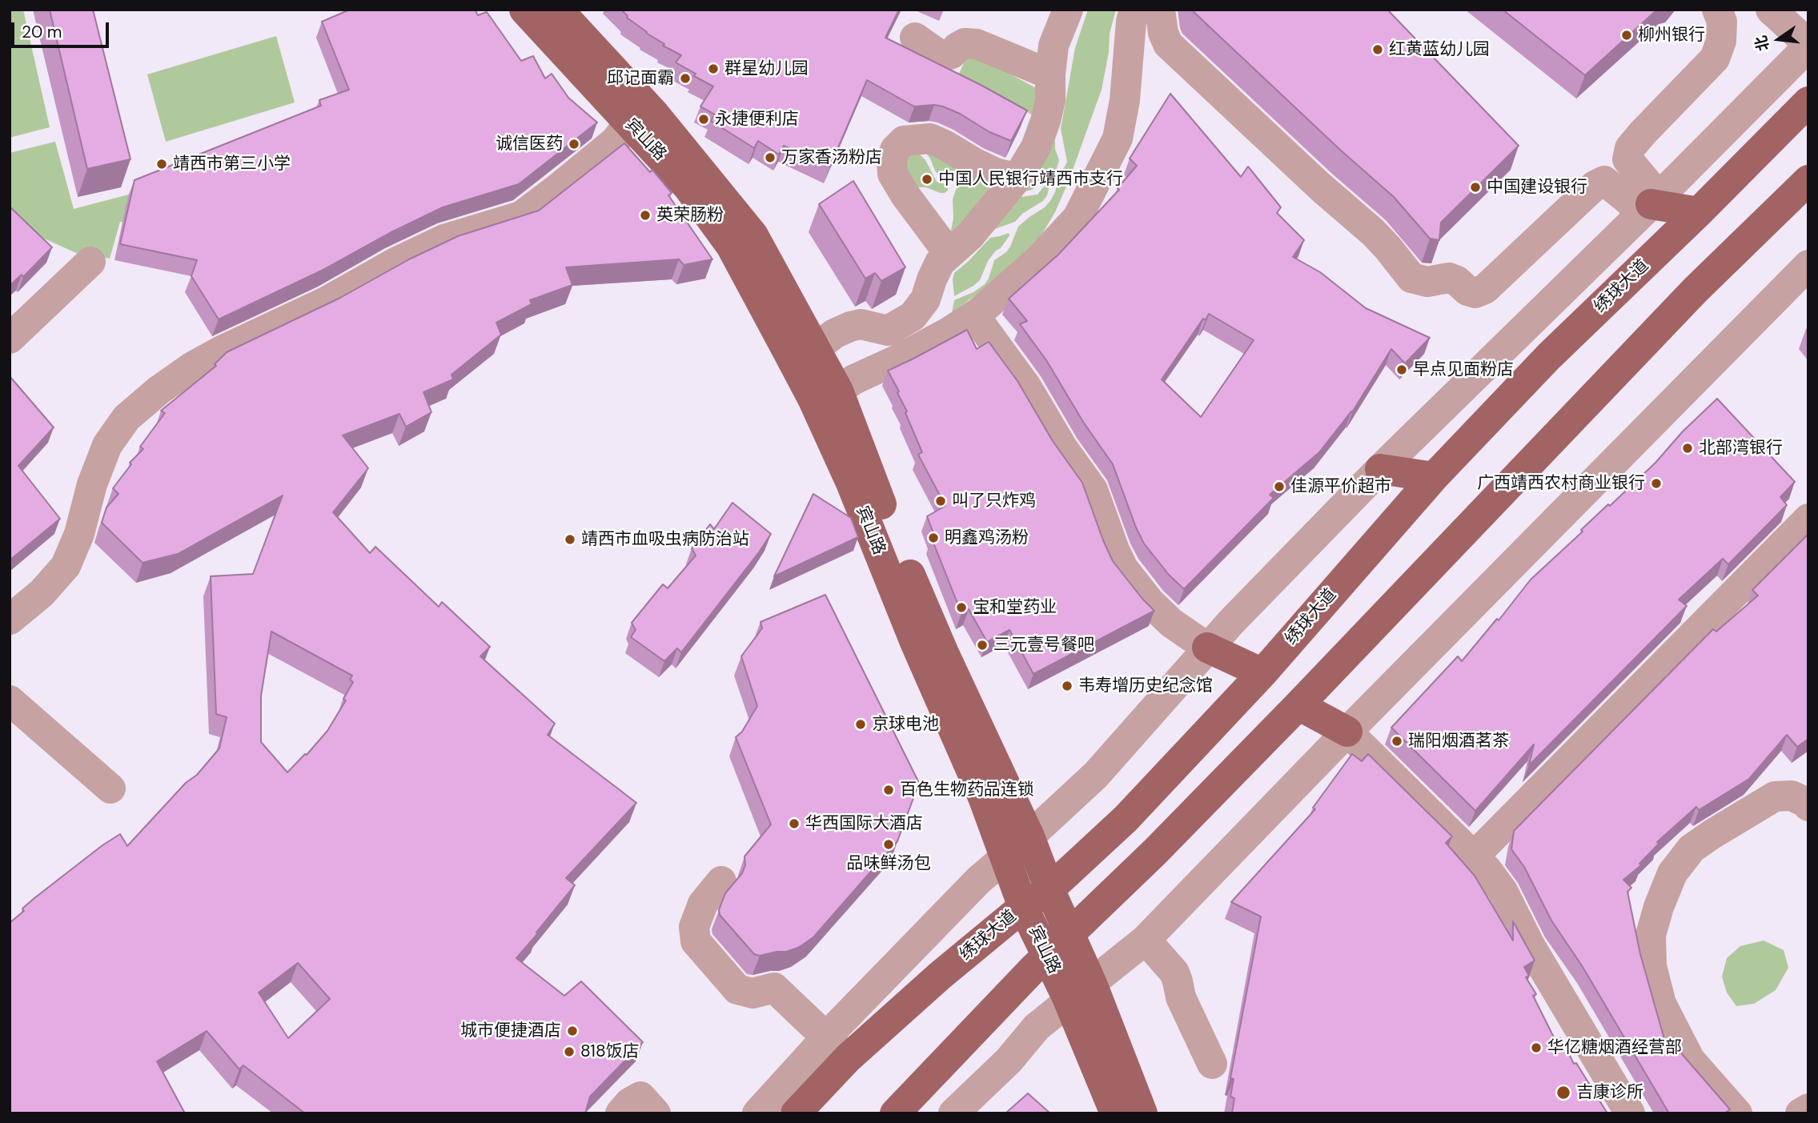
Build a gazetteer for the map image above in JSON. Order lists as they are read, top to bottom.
{
  "streets": {
    "main road": ["宾山路", "绣球大道"]
  },
  "crossings": [
    ["宾山路", "绣球大道"]
  ],
  "places": [
    "柳州银行",
    "红黄蓝幼儿园",
    "群星幼儿园",
    "邱记面霸",
    "永捷便利店",
    "诚信医药",
    "万家香汤粉店",
    "靖西市第三小学",
    "中国人民银行靖西市支行",
    "中国建设银行",
    "英荣肠粉",
    "早点见面粉店",
    "北部湾银行",
    "广西靖西农村商业银行",
    "佳源平价超市",
    "叫了只炸鸡",
    "明鑫鸡汤粉",
    "靖西市血吸虫病防治站",
    "宝和堂药业",
    "三元壹号餐吧",
    "韦寿增历史纪念馆",
    "京球电池",
    "瑞阳烟酒茗茶",
    "百色生物药品连锁",
    "华西国际大酒店",
    "品味鲜汤包",
    "城市便捷酒店",
    "华亿糖烟酒经营部",
    "818饭店",
    "吉康诊所"
  ],
  "scale_bar": "20 m",
  "north": "left"
}
